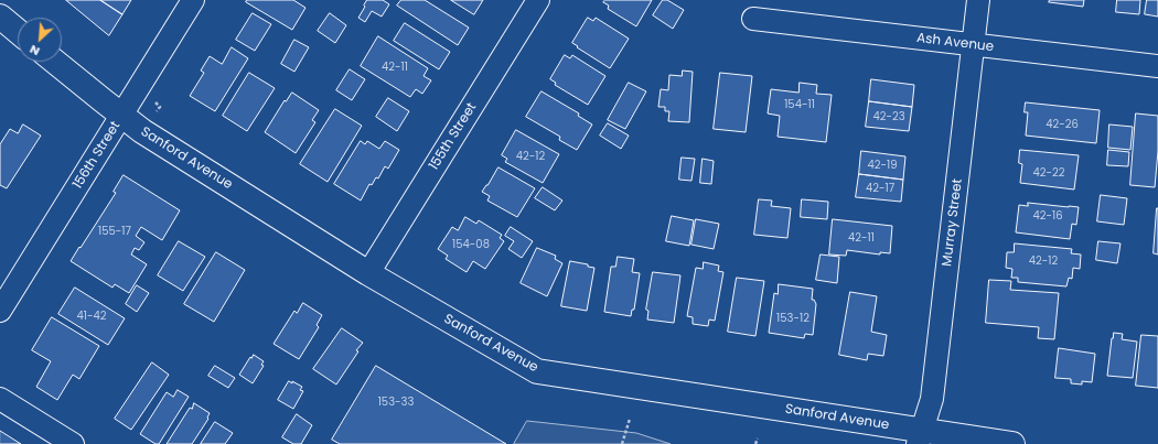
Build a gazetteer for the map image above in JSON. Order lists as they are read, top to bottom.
{
  "streets": {
    "street": [
      "Ash Avenue",
      "155th Street",
      "156th Street",
      "Sanford Avenue",
      "Murray Street"
    ]
  },
  "crossings": [
    ["Ash Avenue", "Murray Street"],
    ["155th Street", "Sanford Avenue"],
    ["156th Street", "Sanford Avenue"],
    ["Sanford Avenue", "Murray Street"]
  ],
  "house_numbers": [
    "42-11",
    "154-11",
    "42-23",
    "42-26",
    "42-12",
    "42-19",
    "42-22",
    "42-17",
    "42-16",
    "155-17",
    "42-11",
    "154-08",
    "42-12",
    "41-42",
    "153-12",
    "153-33"
  ],
  "north": "bottom left"
}
